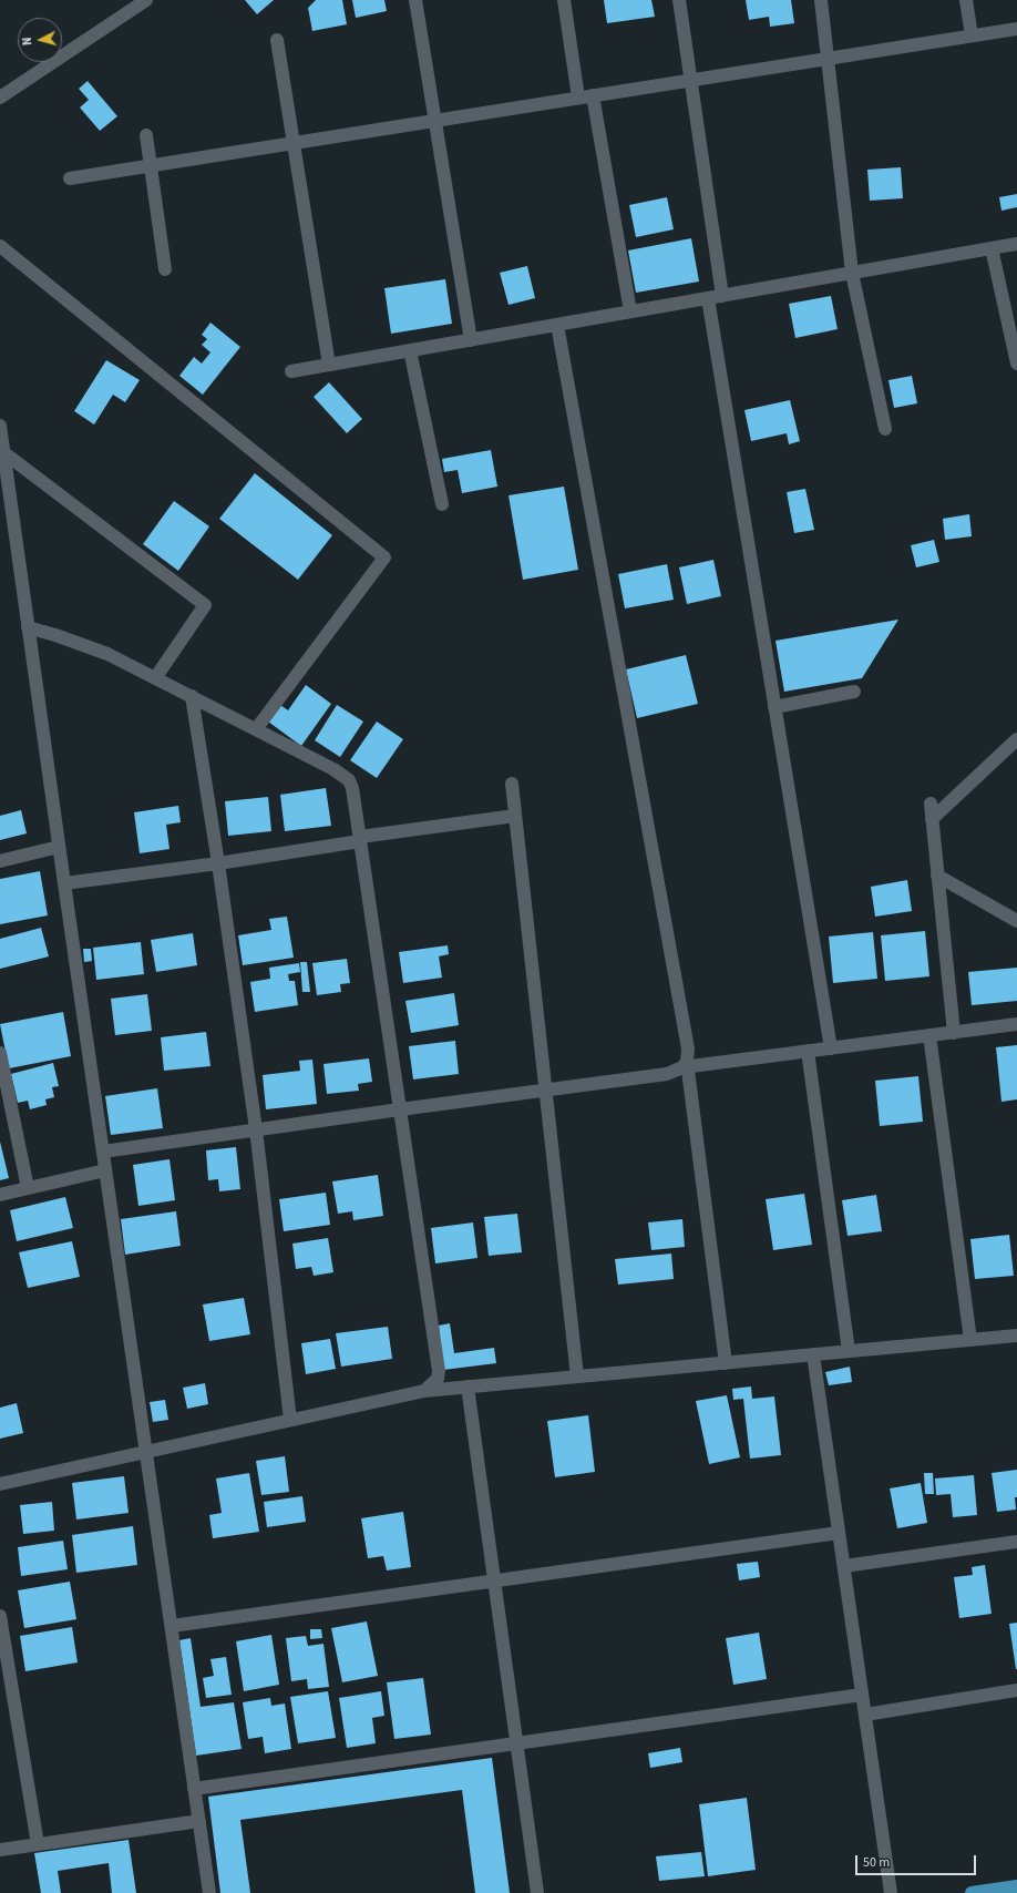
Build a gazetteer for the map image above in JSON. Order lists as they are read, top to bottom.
{
  "scale_bar": "50 m",
  "north": "left"
}
